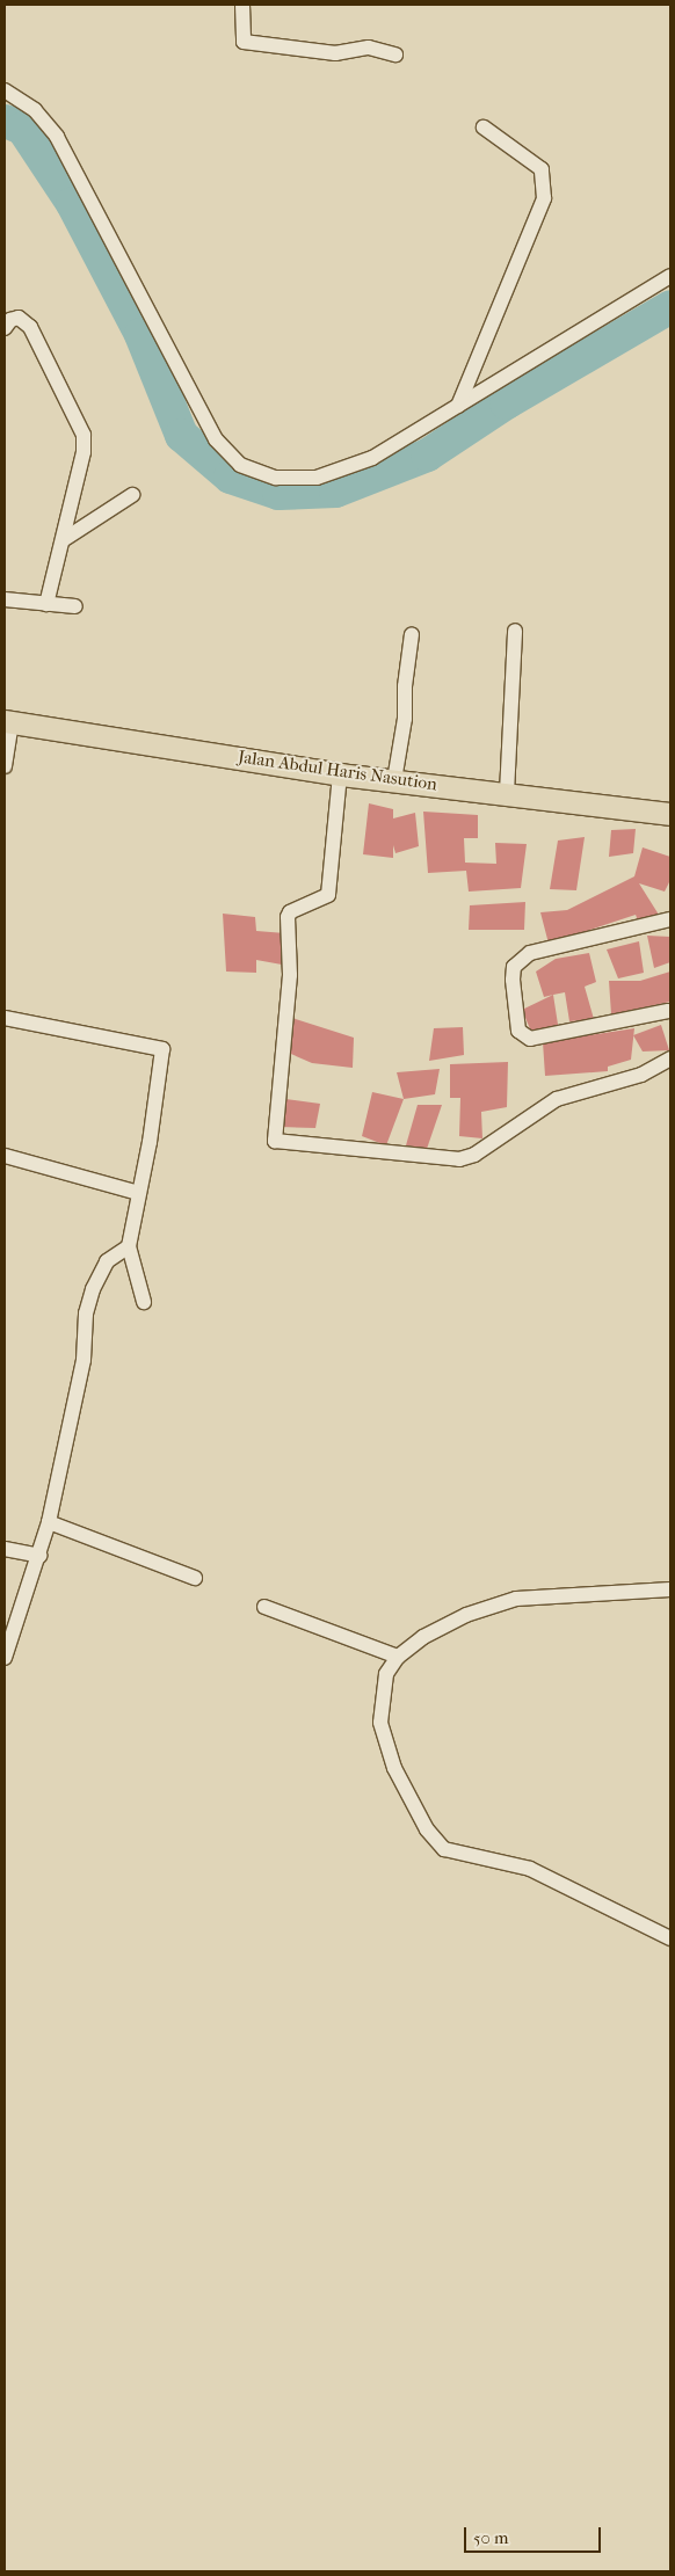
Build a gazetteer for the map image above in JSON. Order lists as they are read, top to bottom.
{
  "streets": {
    "main road": ["Jalan Abdul Haris Nasution"]
  },
  "scale_bar": "50 m"
}
